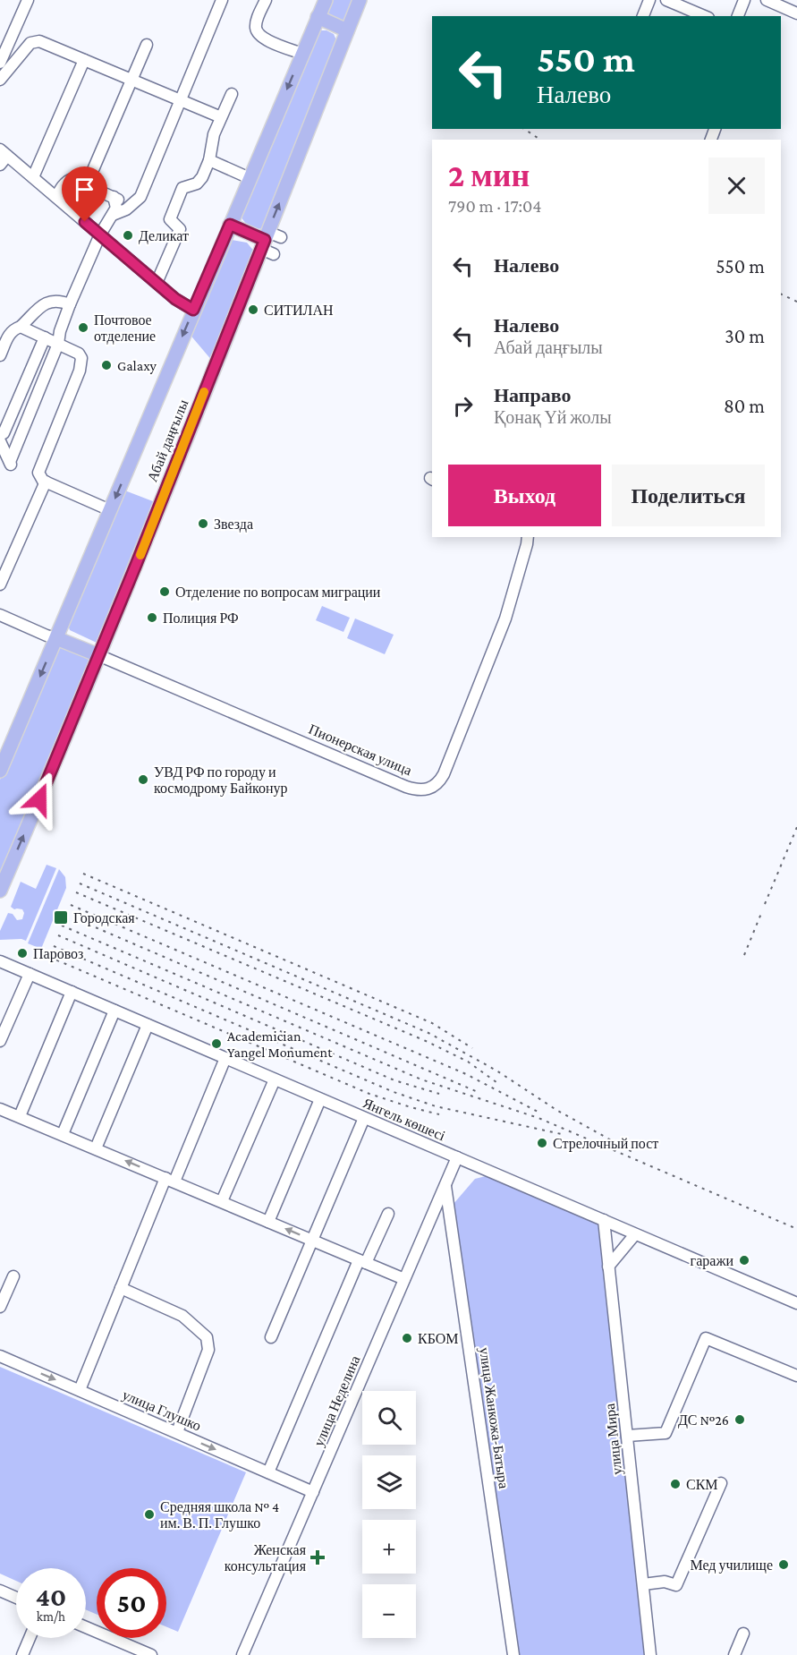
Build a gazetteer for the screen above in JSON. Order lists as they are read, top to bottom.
{
  "streets": {
    "main road": ["Абай даңғылы", "Пионерская улица"],
    "street": [
      "Янгель көшесі",
      "улица Неделина",
      "улица Глушко",
      "улица Жанкожа-Батыра",
      "улица Мира"
    ]
  },
  "crossings": [
    ["Абай даңғылы", "Пионерская улица"],
    ["Янгель көшесі", "улица Неделина"],
    ["Янгель көшесі", "улица Мира"],
    ["улица Неделина", "улица Глушко"],
    ["улица Неделина", "улица Жанкожа-Батыра"]
  ],
  "one_way": ["улица Глушко"],
  "places": {
    "other": [
      "Деликат",
      "СИТИЛАН",
      "Почтовое отделение",
      "Galaxy",
      "Звезда",
      "Отделение по вопросам миграции",
      "Полиция РФ",
      "УВД РФ по городу и космодрому Байконур",
      "Паровоз",
      "Academician Yangel Monument",
      "Стрелочный пост",
      "гаражи",
      "КБОМ",
      "ДС №26",
      "СКМ",
      "Средняя школа № 4 им. В. П. Глушко",
      "Мед училище"
    ],
    "transit": ["Городская"],
    "health": ["Женская консультация"]
  },
  "page": {
    "turn": ["550 m", "Налево"],
    "heading": ["2 мин", "790 m · 17:04"],
    "list": [
      {
        "name": "Налево",
        "value": "550 m"
      },
      {
        "name": "Налево",
        "note": "Абай даңғылы",
        "value": "30 m"
      },
      {
        "name": "Направо",
        "note": "Қонақ Үй жолы",
        "value": "80 m"
      }
    ],
    "buttons": ["Выход", "Поделиться"],
    "map_buttons": ["+", "−"],
    "speed": "40 km/h",
    "limit": "50"
  }
}
